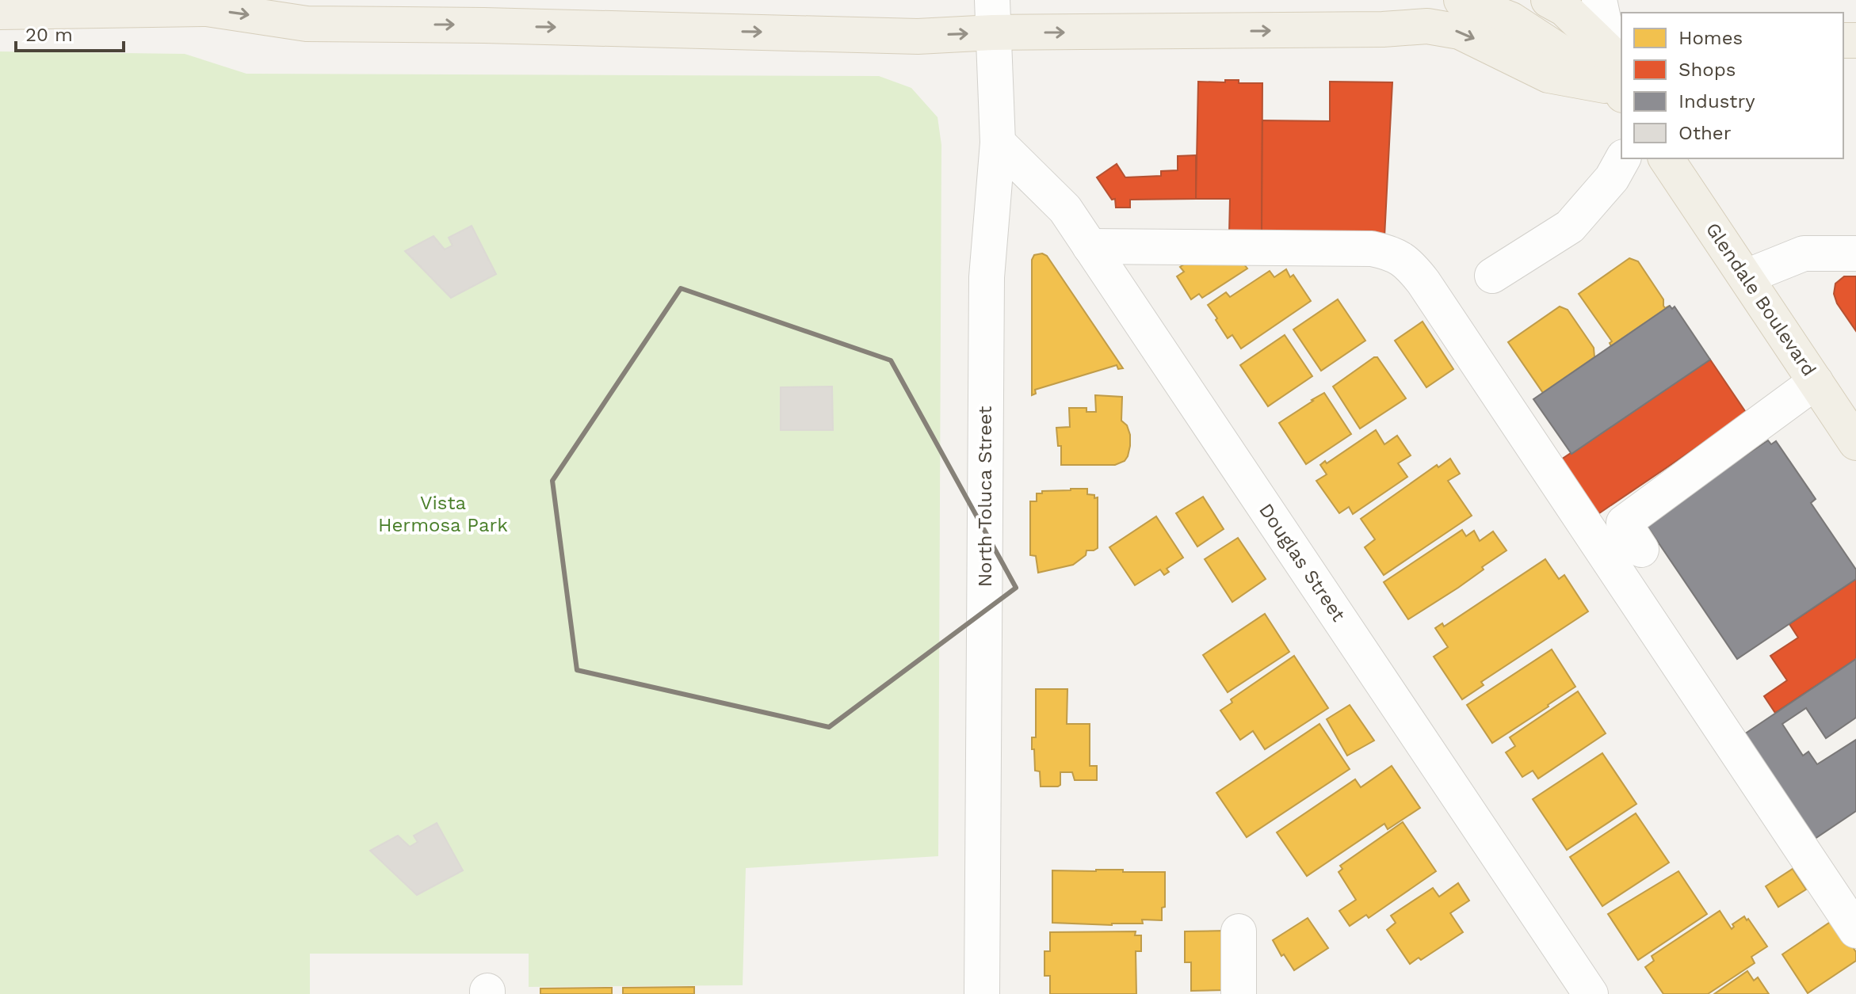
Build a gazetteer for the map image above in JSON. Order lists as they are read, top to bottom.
{
  "streets": {
    "main road": ["Glendale Boulevard"],
    "street": ["North Toluca Street", "Douglas Street"]
  },
  "crossings": [
    ["North Toluca Street", "Douglas Street"]
  ],
  "parks": ["Vista Hermosa Park"],
  "legend": [
    "Homes",
    "Shops",
    "Industry",
    "Other"
  ],
  "scale_bar": "20 m"
}
